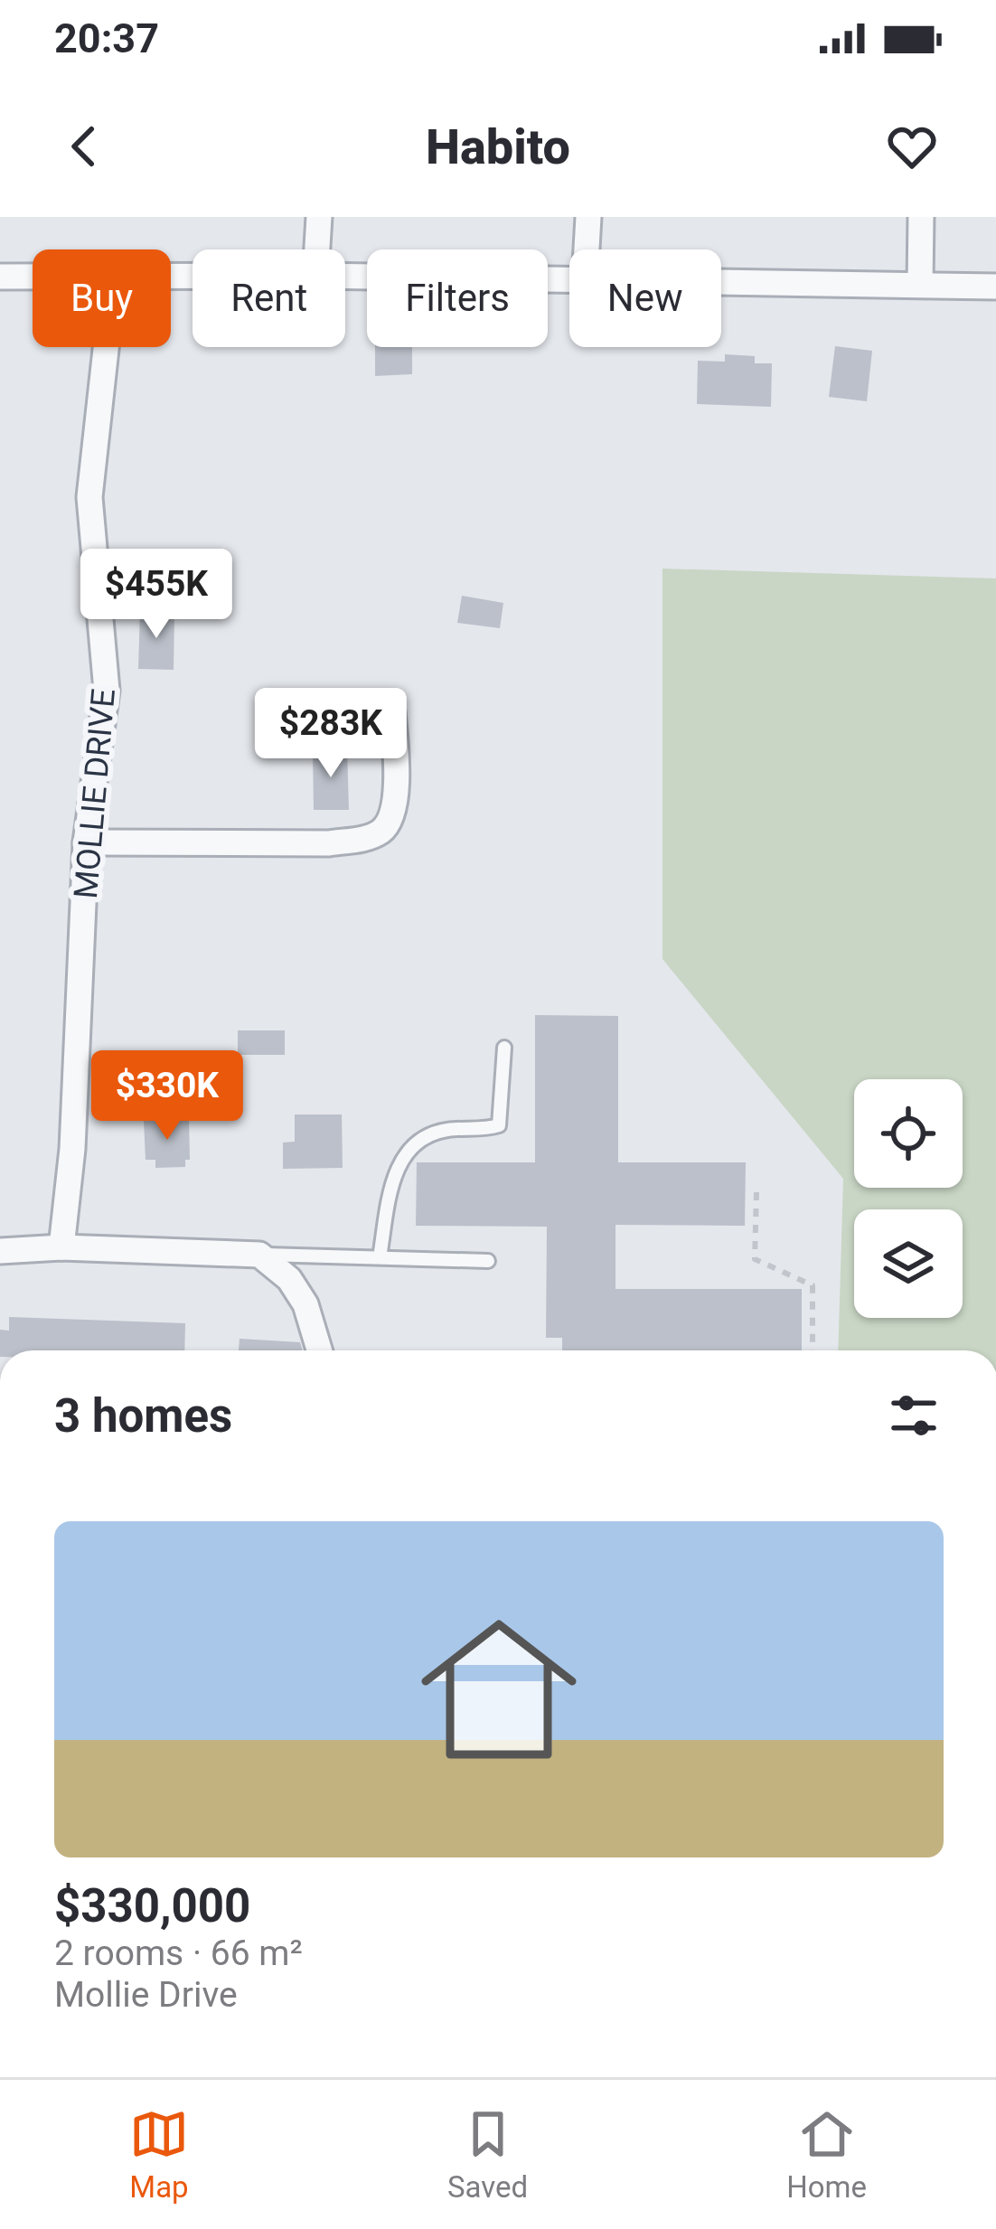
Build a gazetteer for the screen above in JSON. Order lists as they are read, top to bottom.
{
  "streets": {
    "street": ["MOLLIE DRIVE"]
  },
  "page": {
    "status": "20:37",
    "header": "Habito",
    "chip": [
      "Buy",
      "Rent",
      "Filters",
      "New"
    ],
    "price": ["$455K", "$283K", "$330K"],
    "heading": "3 homes",
    "list": [
      {
        "name": "$330,000",
        "note": "2 rooms · 66 m² · Mollie Drive"
      }
    ],
    "tabs": ["Map", "Saved", "Home"]
  }
}
